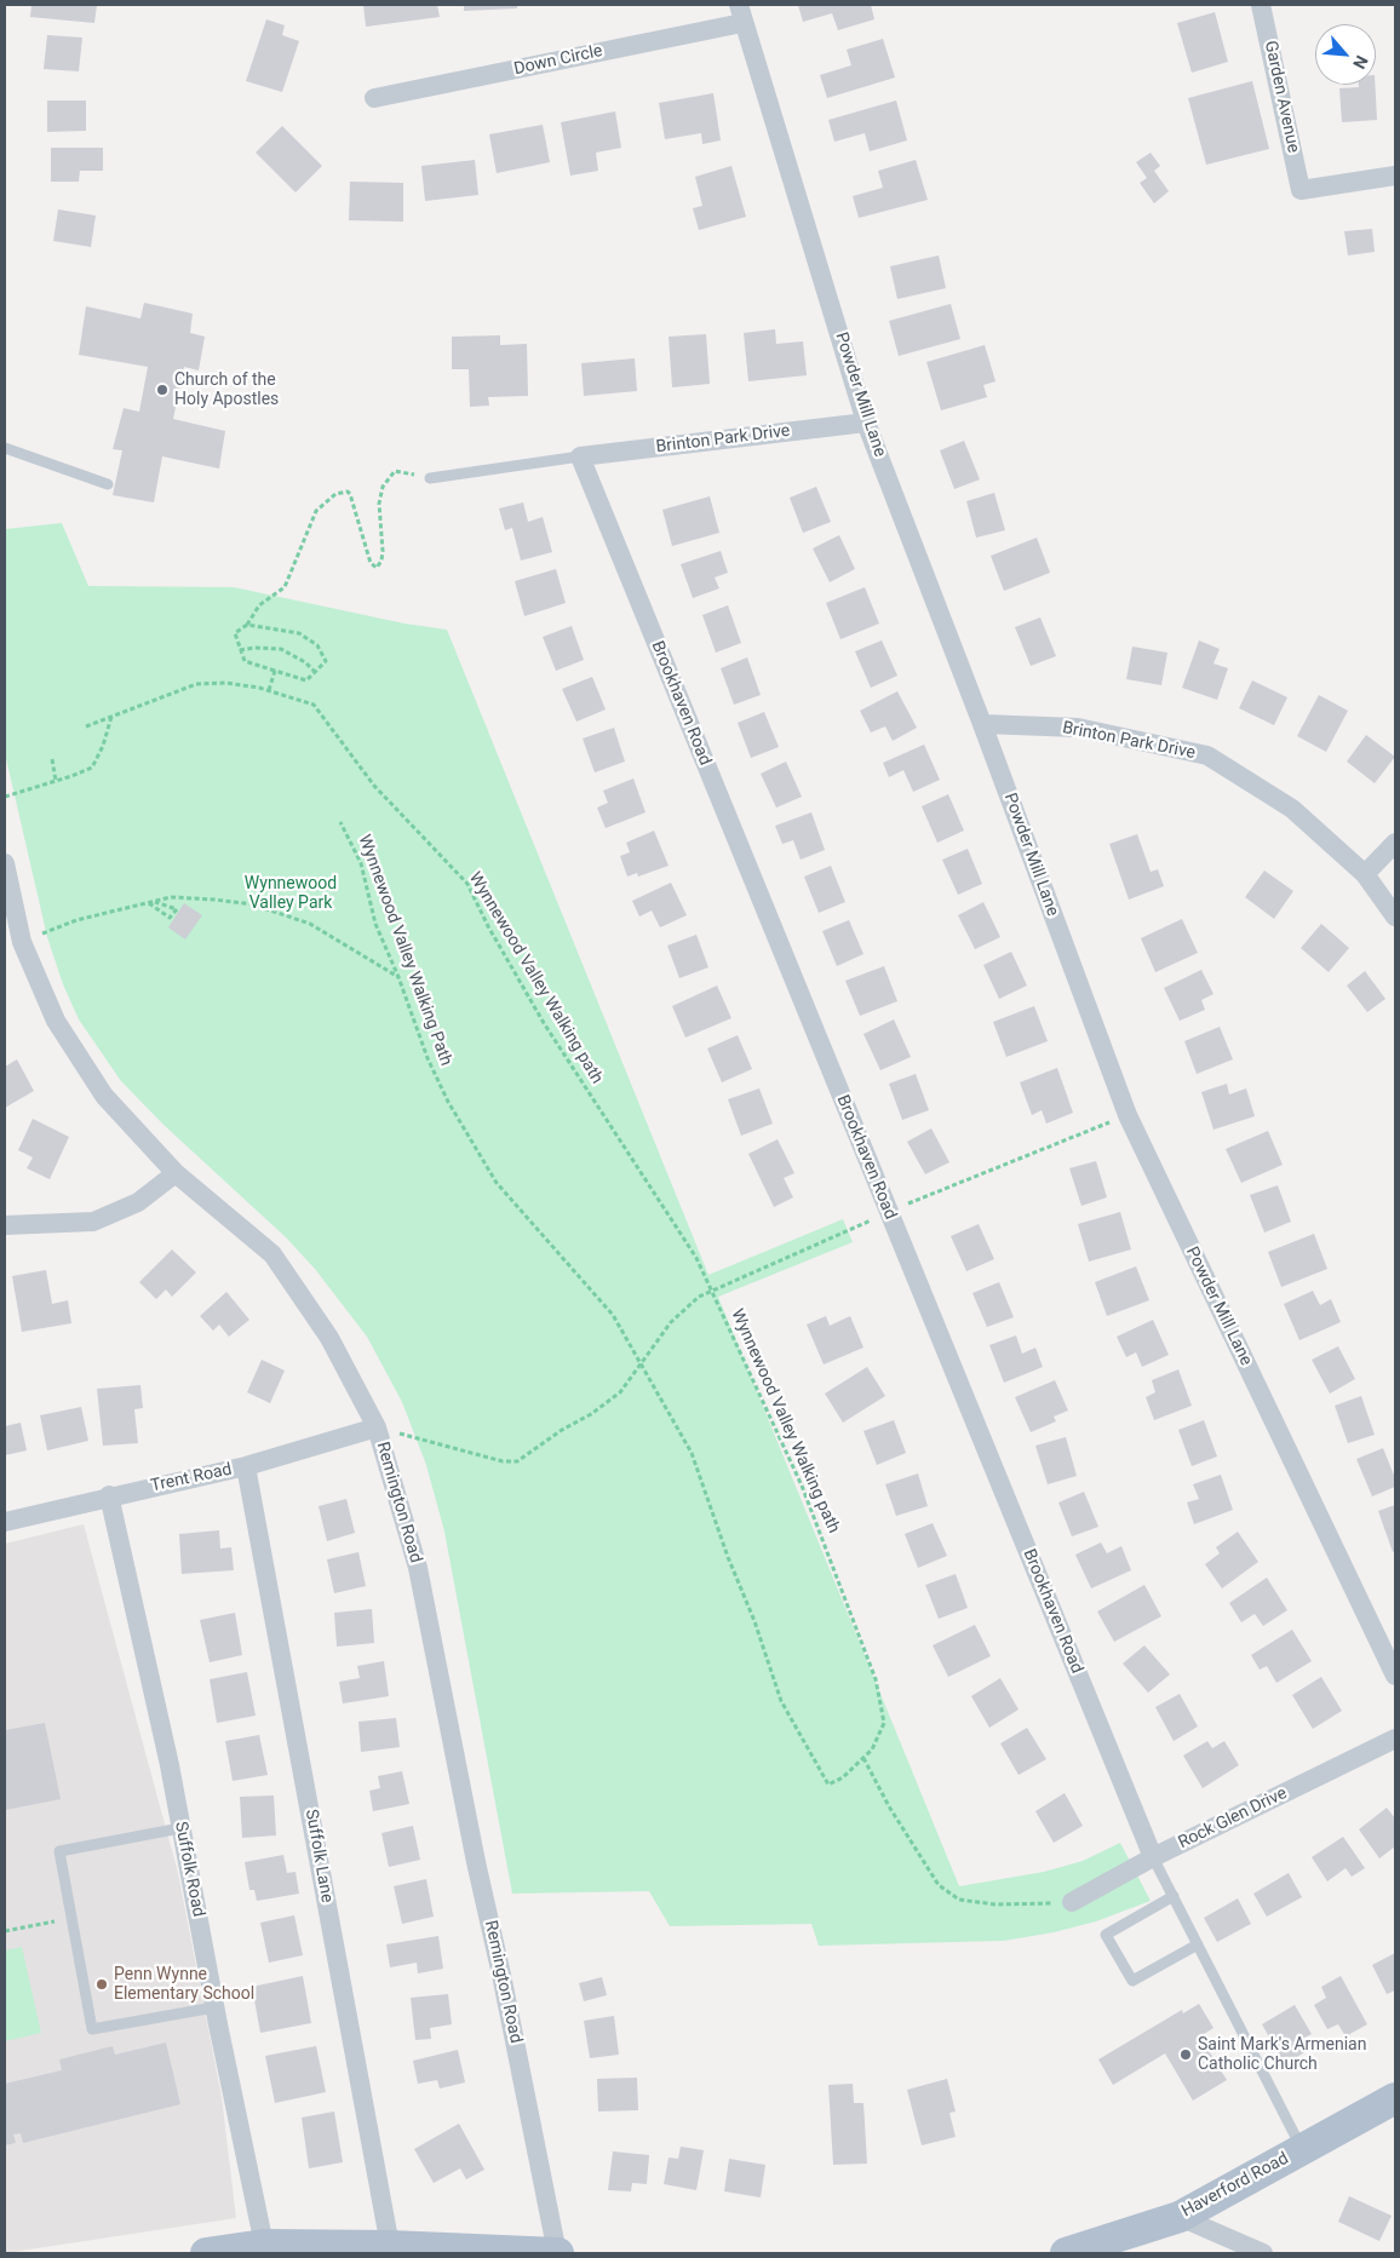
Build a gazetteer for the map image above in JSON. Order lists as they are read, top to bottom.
{
  "streets": {
    "main road": ["Haverford Road"],
    "street": [
      "Down Circle",
      "Garden Avenue",
      "Powder Mill Lane",
      "Brinton Park Drive",
      "Brookhaven Road",
      "Trent Road",
      "Remington Road",
      "Rock Glen Drive",
      "Suffolk Lane",
      "Suffolk Road"
    ],
    "path": ["Wynnewood Valley Walking Path", "Wynnewood Valley Walking path"]
  },
  "crossings": [
    ["Down Circle", "Powder Mill Lane"],
    ["Powder Mill Lane", "Brinton Park Drive"],
    ["Brinton Park Drive", "Brookhaven Road"],
    ["Brookhaven Road", "Rock Glen Drive"],
    ["Wynnewood Valley Walking Path", "Wynnewood Valley Walking path"],
    ["Trent Road", "Remington Road"],
    ["Trent Road", "Suffolk Lane"],
    ["Trent Road", "Suffolk Road"]
  ],
  "parks": ["Wynnewood Valley Park"],
  "places": ["Church of the Holy Apostles", "Penn Wynne Elementary School", "Saint Mark's Armenian Catholic Church"],
  "north": "bottom right"
}
